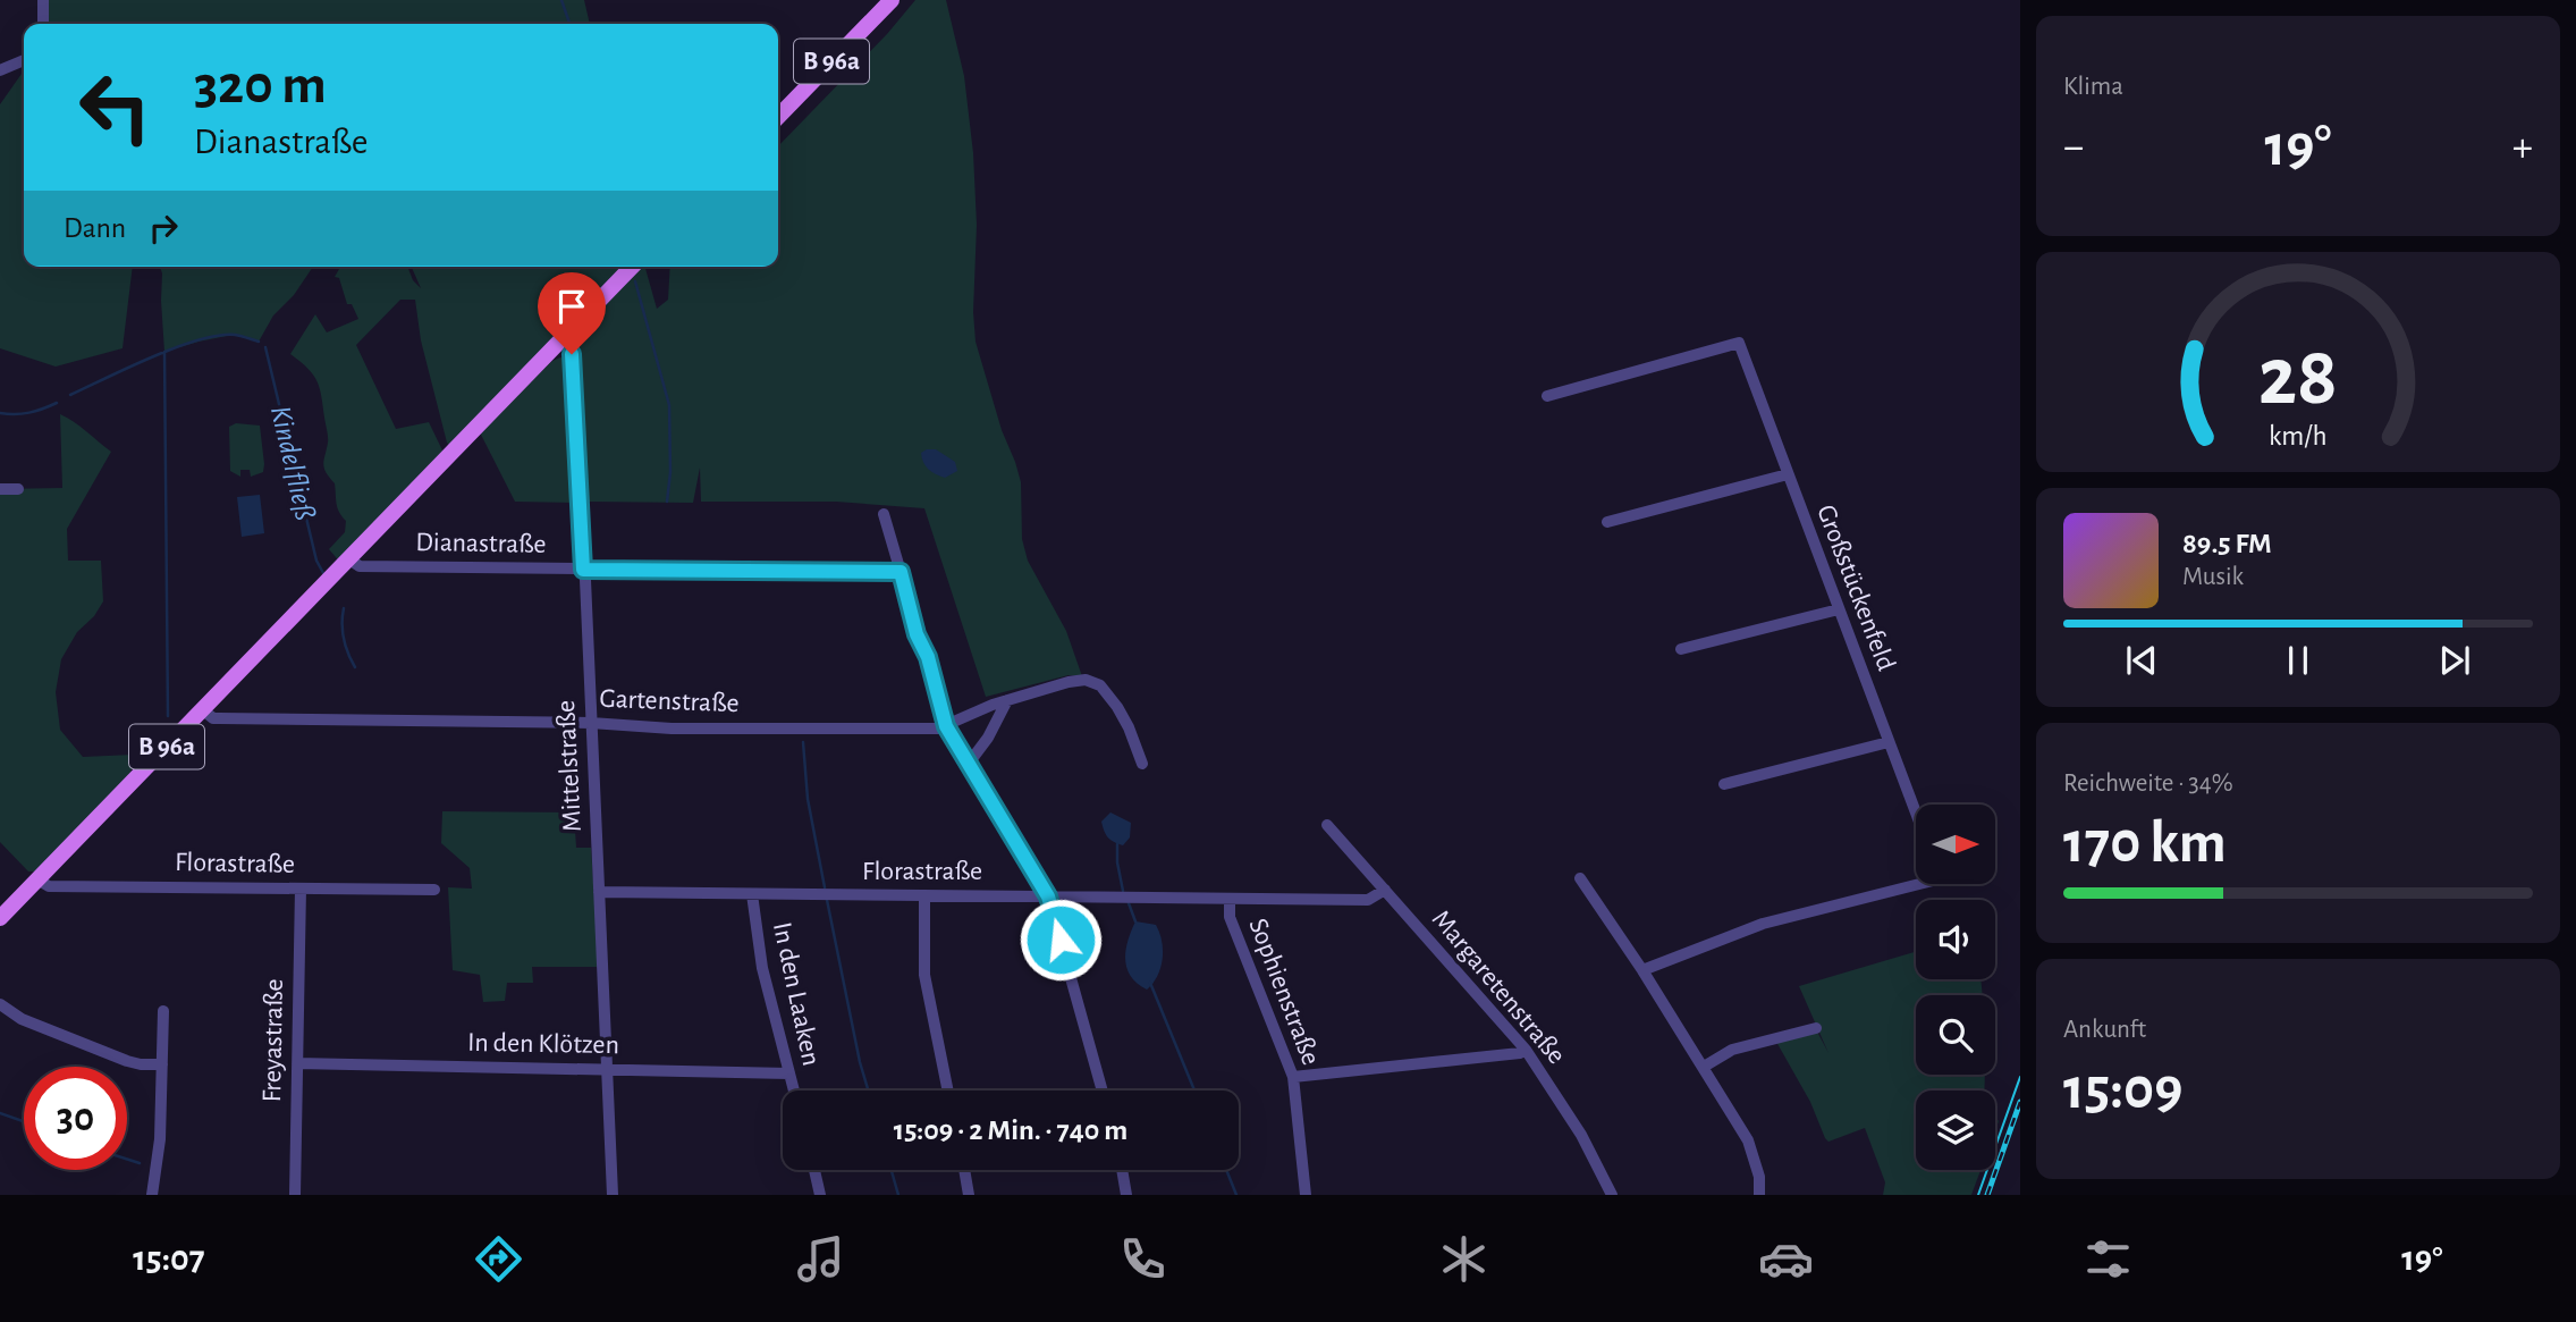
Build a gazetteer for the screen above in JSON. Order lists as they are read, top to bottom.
{
  "streets": {
    "main road": ["B 96a"],
    "street": [
      "Dianastraße",
      "Großstückenfeld",
      "Gartenstraße",
      "Mittelstraße",
      "Florastraße",
      "Margaretenstraße",
      "Sophienstraße",
      "In den Laaken",
      "Freyastraße",
      "In den Klötzen"
    ]
  },
  "crossings": [
    ["B 96a", "Dianastraße"],
    ["B 96a", "Gartenstraße"],
    ["B 96a", "Mittelstraße"],
    ["B 96a", "Florastraße"],
    ["Dianastraße", "Mittelstraße"],
    ["Gartenstraße", "Mittelstraße"],
    ["Mittelstraße", "Florastraße"],
    ["Mittelstraße", "In den Klötzen"],
    ["Florastraße", "Margaretenstraße"],
    ["Florastraße", "Sophienstraße"],
    ["Florastraße", "In den Laaken"],
    ["Florastraße", "Freyastraße"],
    ["In den Laaken", "In den Klötzen"],
    ["Freyastraße", "In den Klötzen"]
  ],
  "water": ["Kindelfließ"],
  "north": "right",
  "page": {
    "tile": [
      "Klima",
      ["Reichweite · 34%", "170 km"],
      ["Ankunft", "15:09"]
    ],
    "turn": ["320 m", "Dianastraße"],
    "heat": ["−", "19°", "+"],
    "then": "Dann",
    "song": ["89.5 FM", "Musik"],
    "limit": "30",
    "trip": "15:09 · 2 Min. · 740 m",
    "tabs": ["15:07", "19°"],
    "gauge": ["28", "km/h"]
  }
}
